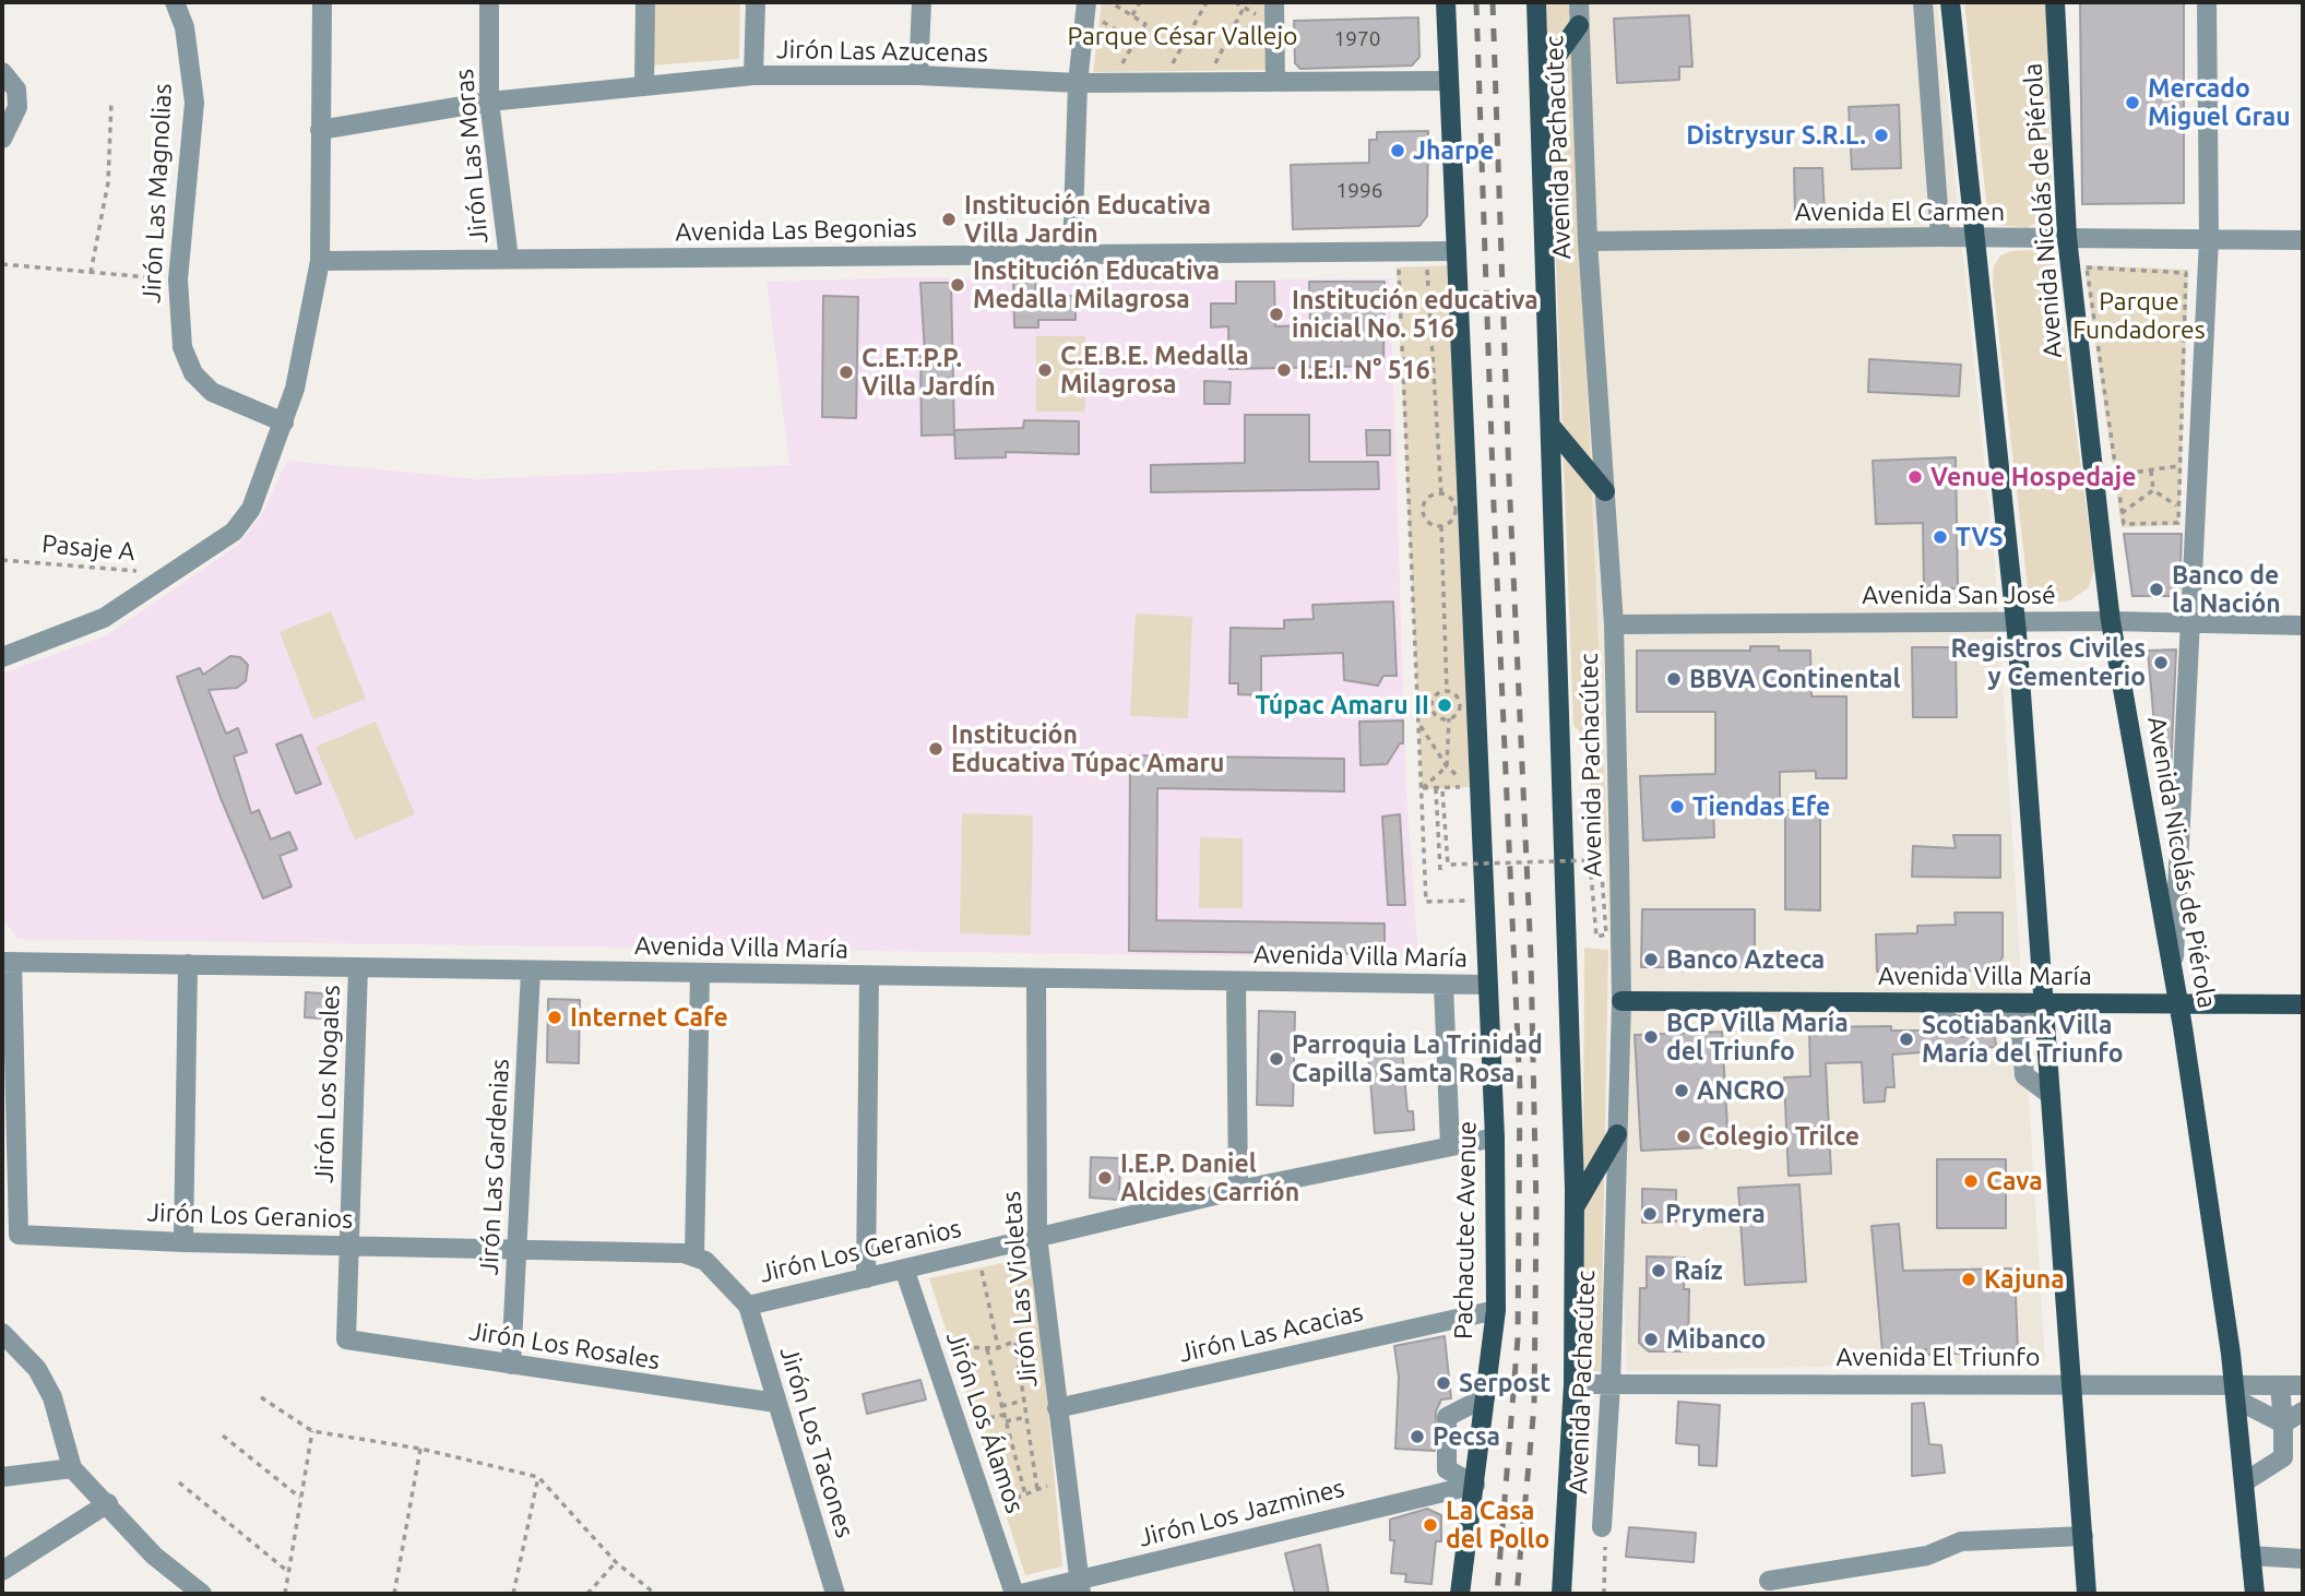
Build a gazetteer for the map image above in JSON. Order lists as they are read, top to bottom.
{
  "streets": {
    "main road": [
      "Avenida Pachacútec",
      "Avenida Nicolás de Piérola",
      "Avenida Villa María",
      "Pachacutec Avenue"
    ],
    "street": [
      "Jirón Las Azucenas",
      "Jirón Las Moras",
      "Jirón Las Magnolias",
      "Avenida El Carmen",
      "Avenida Las Begonias",
      "Avenida San José",
      "Jirón Los Nogales",
      "Jirón Las Gardenias",
      "Jirón Los Geranios",
      "Jirón Las Violetas",
      "Jirón Las Acacias",
      "Jirón Los Rosales",
      "Avenida El Triunfo",
      "Jirón Los Álamos",
      "Jirón Los Tacones",
      "Jirón Los Jazmines"
    ],
    "path": ["Pasaje A"]
  },
  "crossings": [
    ["Jirón Las Azucenas", "Jirón Las Moras"],
    ["Avenida Pachacútec", "Avenida El Carmen"],
    ["Avenida Pachacútec", "Avenida San José"],
    ["Avenida Pachacútec", "Avenida Villa María"],
    ["Avenida Pachacútec", "Avenida El Triunfo"],
    ["Jirón Las Moras", "Avenida Las Begonias"],
    ["Avenida Nicolás de Piérola", "Avenida El Carmen"],
    ["Avenida Nicolás de Piérola", "Avenida San José"],
    ["Avenida Nicolás de Piérola", "Avenida Villa María"],
    ["Avenida Nicolás de Piérola", "Avenida El Triunfo"],
    ["Avenida Las Begonias", "Pachacutec Avenue"],
    ["Avenida Villa María", "Jirón Los Nogales"],
    ["Avenida Villa María", "Jirón Las Gardenias"],
    ["Avenida Villa María", "Jirón Los Geranios"],
    ["Avenida Villa María", "Pachacutec Avenue"],
    ["Avenida Villa María", "Jirón Las Violetas"],
    ["Jirón Los Nogales", "Jirón Los Geranios"],
    ["Jirón Los Nogales", "Jirón Los Rosales"],
    ["Jirón Las Gardenias", "Jirón Los Geranios"],
    ["Jirón Las Gardenias", "Jirón Los Rosales"],
    ["Jirón Los Geranios", "Pachacutec Avenue"],
    ["Jirón Los Geranios", "Jirón Las Violetas"],
    ["Jirón Los Geranios", "Jirón Los Álamos"],
    ["Jirón Los Geranios", "Jirón Los Tacones"],
    ["Pachacutec Avenue", "Jirón Las Acacias"],
    ["Pachacutec Avenue", "Jirón Los Jazmines"],
    ["Jirón Las Violetas", "Jirón Las Acacias"],
    ["Jirón Las Violetas", "Jirón Los Jazmines"],
    ["Jirón Los Rosales", "Jirón Los Tacones"]
  ],
  "parks": ["Parque César Vallejo", "Parque Fundadores"],
  "places": [
    "Mercado Miguel Grau",
    "Distrysur S.R.L.",
    "Jharpe",
    "Institución Educativa Villa Jardin",
    "Institución Educativa Medalla Milagrosa",
    "Institución educativa inicial No. 516",
    "C.E.B.E. Medalla Milagrosa",
    "I.E.I. N° 516",
    "C.E.T.P.P. Villa Jardín",
    "Venue Hospedaje",
    "TVS",
    "Banco de la Nación",
    "Registros Civiles y Cementerio",
    "BBVA Continental",
    "Túpac Amaru II",
    "Institución Educativa Túpac Amaru",
    "Tiendas Efe",
    "Banco Azteca",
    "Internet Cafe",
    "BCP Villa María del Triunfo",
    "Scotiabank Villa María del Triunfo",
    "Parroquia La Trinidad Capilla Samta Rosa",
    "ANCRO",
    "Colegio Trilce",
    "I.E.P. Daniel Alcides Carrión",
    "Cava",
    "Prymera",
    "Raíz",
    "Kajuna",
    "Mibanco",
    "Serpost",
    "Pecsa",
    "La Casa del Pollo"
  ],
  "house_numbers": ["1970", "1996"]
}
